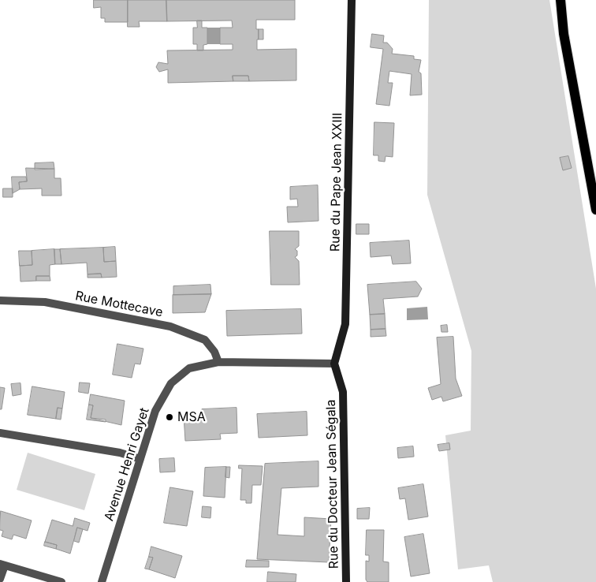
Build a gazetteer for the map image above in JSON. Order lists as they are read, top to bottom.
{
  "streets": {
    "street": [
      "Rue du Pape Jean XXIII",
      "Rue Mottecave",
      "Avenue Henri Gayet",
      "Rue du Docteur Jean Ségala"
    ]
  },
  "crossings": [
    ["Rue du Pape Jean XXIII", "Avenue Henri Gayet"],
    ["Rue du Pape Jean XXIII", "Rue du Docteur Jean Ségala"],
    ["Rue Mottecave", "Avenue Henri Gayet"],
    ["Avenue Henri Gayet", "Rue du Docteur Jean Ségala"]
  ],
  "places": ["MSA"]
}
